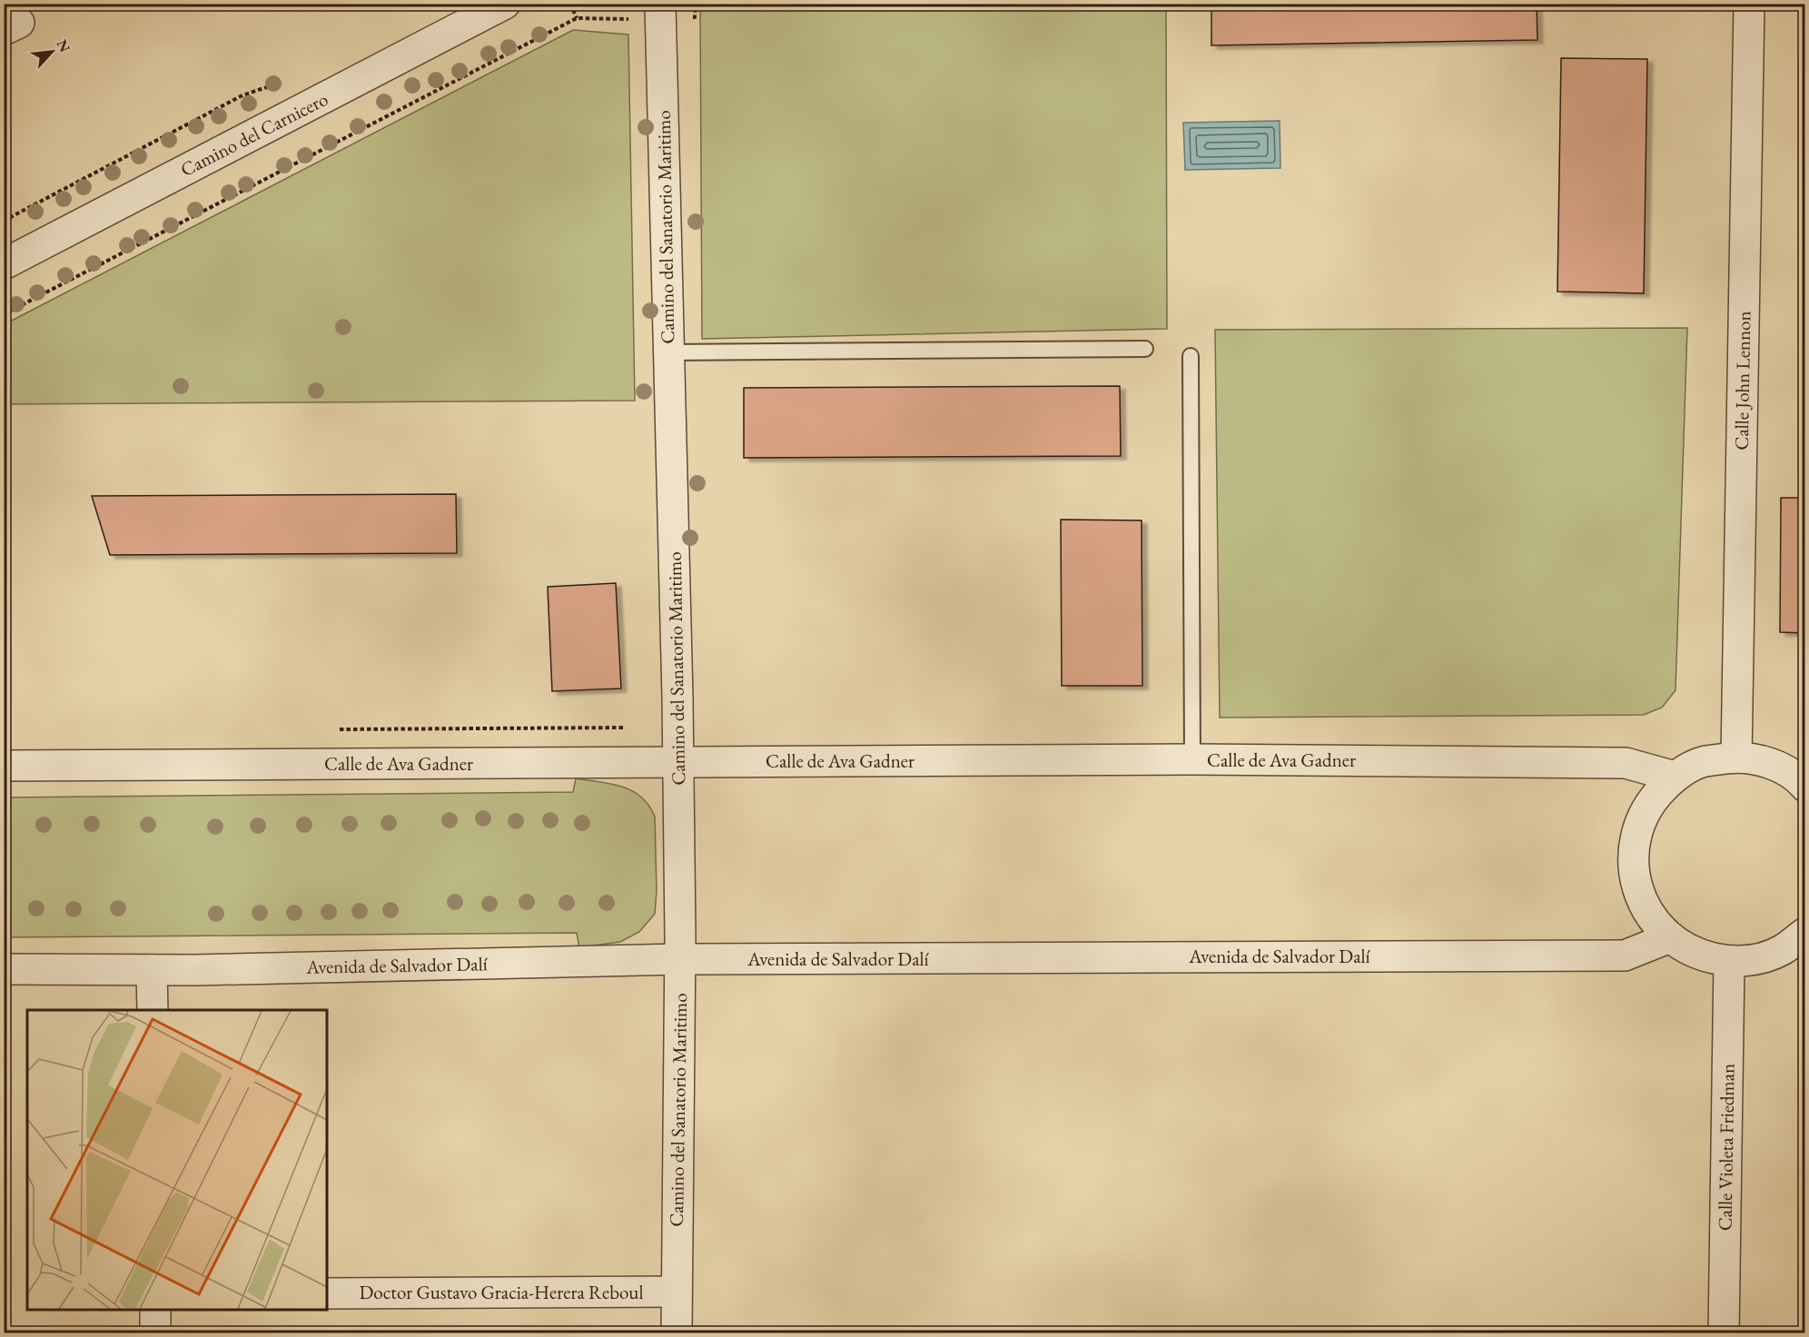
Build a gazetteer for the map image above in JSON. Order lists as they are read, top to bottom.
{
  "streets": {
    "street": [
      "Camino del Carnicero",
      "Camino del Sanatorio Maritimo",
      "Calle John Lennon",
      "Calle de Ava Gadner",
      "Avenida de Salvador Dalí",
      "Calle Violeta Friedman",
      "Doctor Gustavo Gracia-Herera Reboul"
    ]
  },
  "crossings": [
    ["Camino del Sanatorio Maritimo", "Calle de Ava Gadner"],
    ["Camino del Sanatorio Maritimo", "Avenida de Salvador Dalí"],
    ["Camino del Sanatorio Maritimo", "Doctor Gustavo Gracia-Herera Reboul"]
  ],
  "north": "top right"
}
